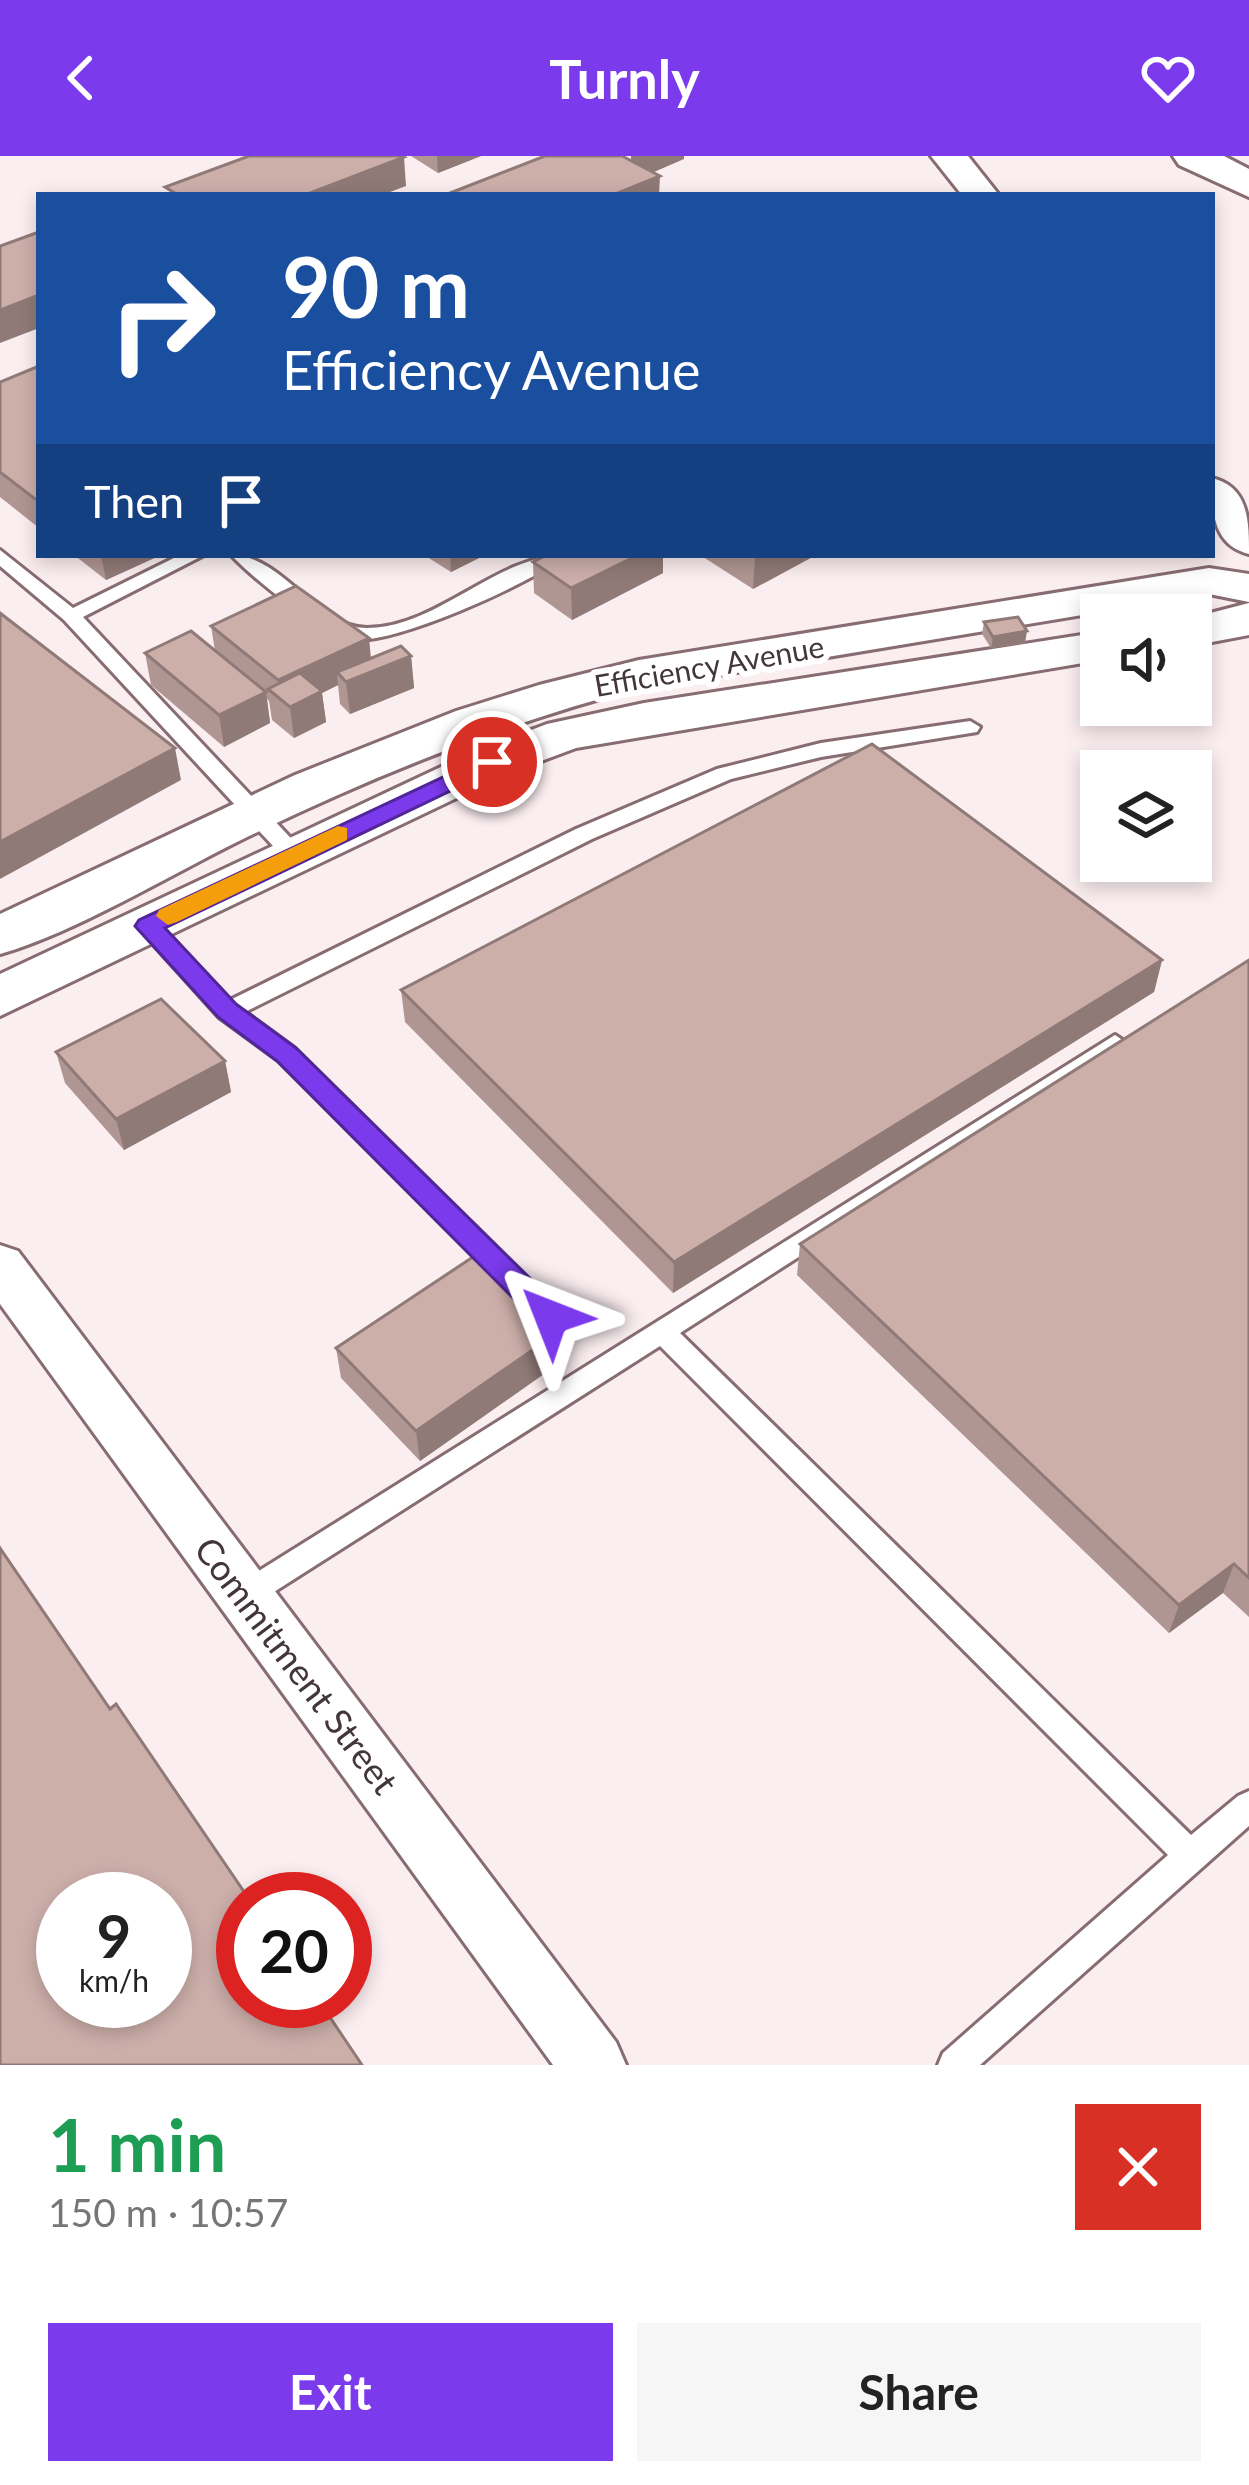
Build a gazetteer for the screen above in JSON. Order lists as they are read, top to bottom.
{
  "streets": {
    "street": ["Efficiency Avenue", "Commitment Street"]
  },
  "page": {
    "header": "Turnly",
    "turn": ["90 m", "Efficiency Avenue"],
    "then": "Then",
    "speed": "9 km/h",
    "limit": "20",
    "heading": ["1 min", "150 m · 10:57"],
    "buttons": ["Exit", "Share"]
  }
}
